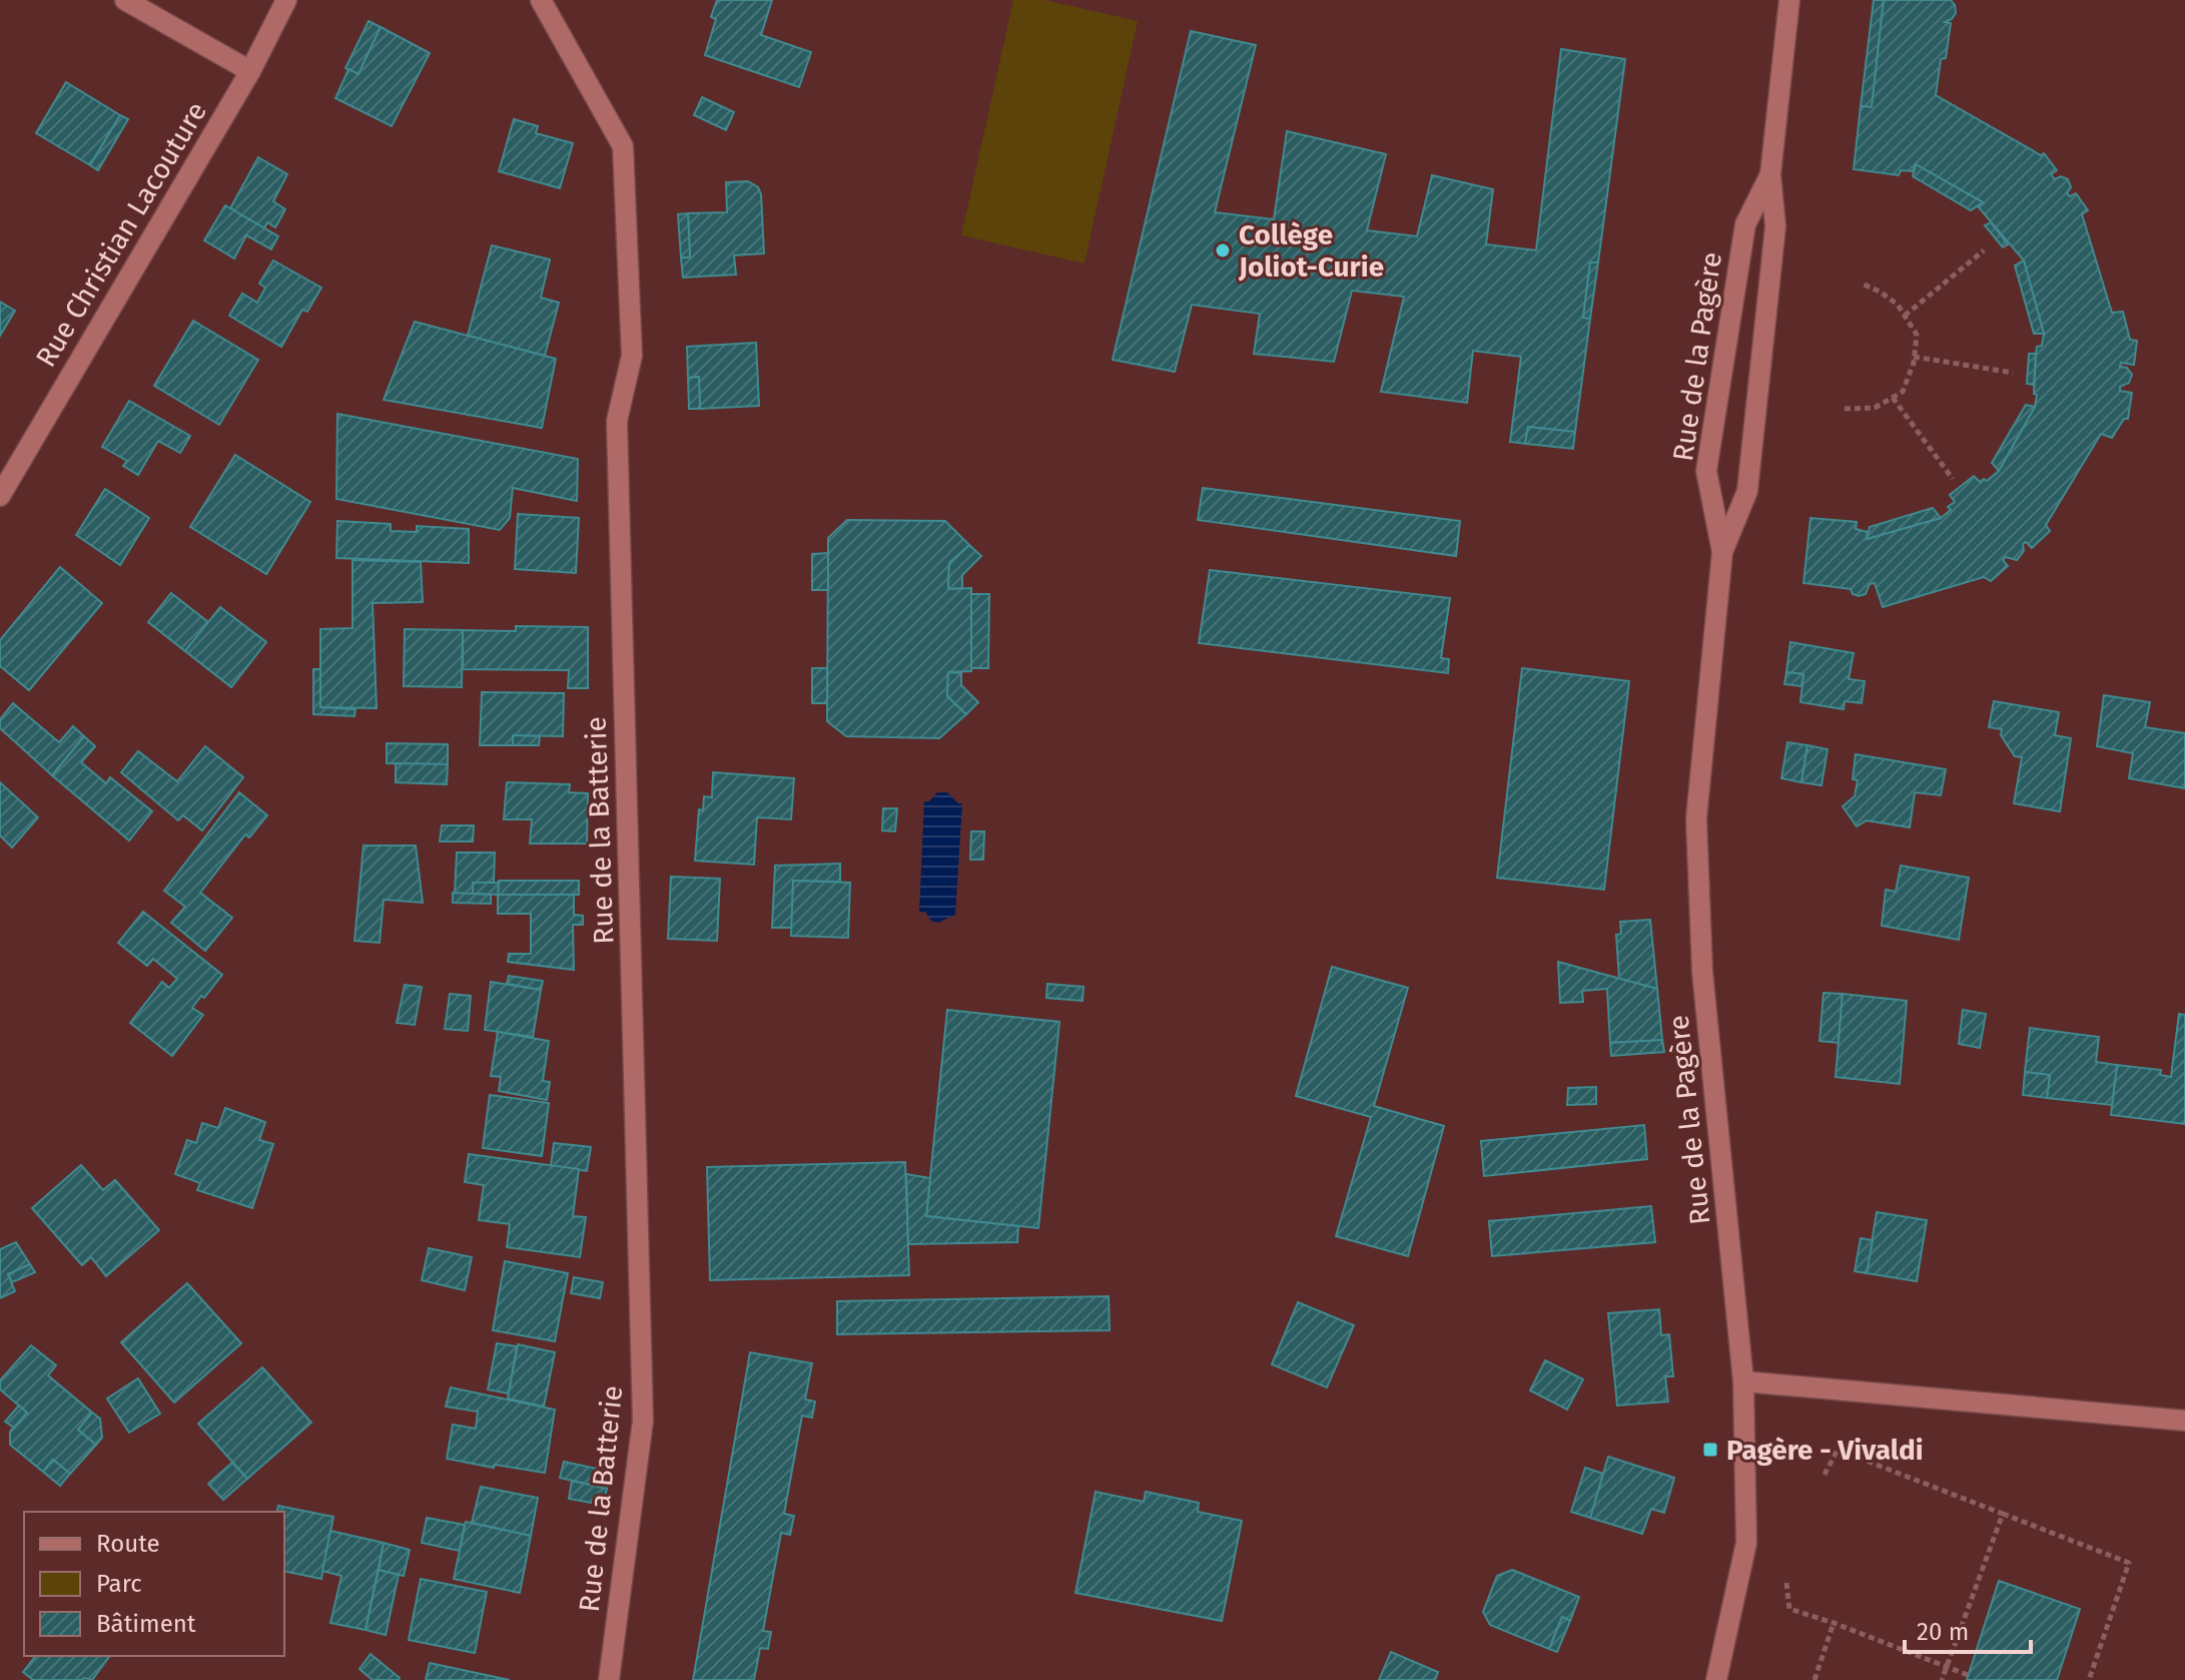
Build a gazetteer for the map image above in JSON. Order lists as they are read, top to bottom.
{
  "streets": {
    "street": ["Rue Christian Lacouture", "Rue de la Pagère", "Rue de la Batterie"]
  },
  "places": {
    "other": ["Collège Joliot-Curie"],
    "transit": ["Pagère - Vivaldi"]
  },
  "legend": ["Route", "Parc", "Bâtiment"],
  "scale_bar": "20 m"
}
